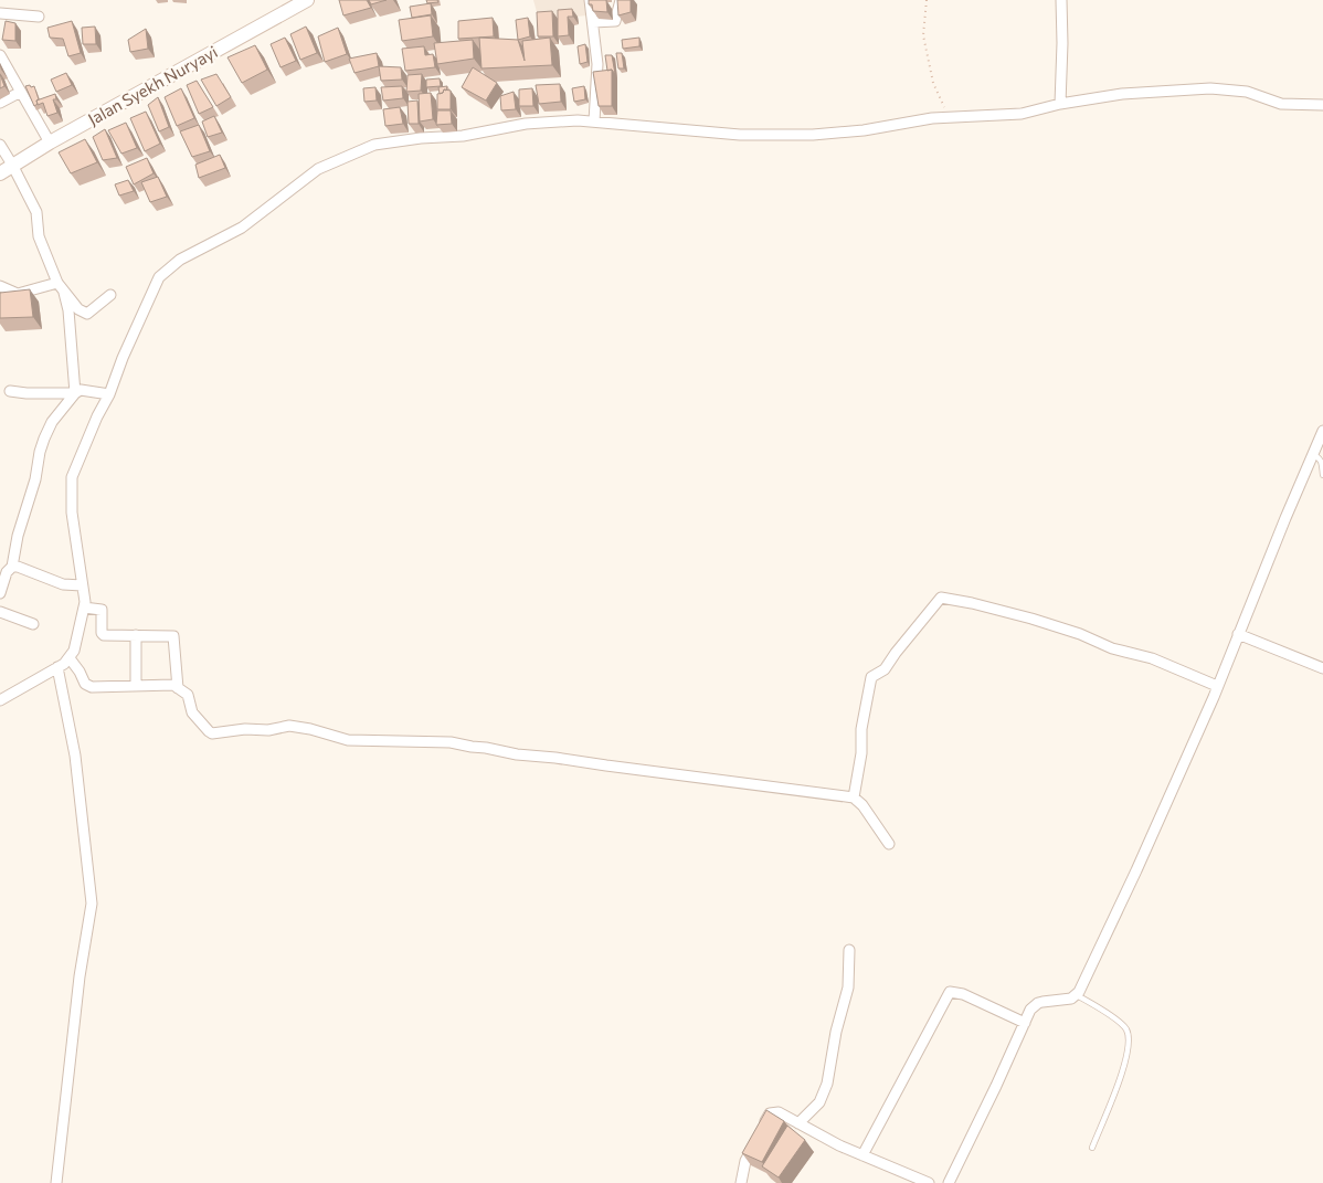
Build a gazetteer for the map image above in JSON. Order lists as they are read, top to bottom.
{
  "streets": {
    "main road": ["Jalan Syekh Nuryayi"]
  }
}
